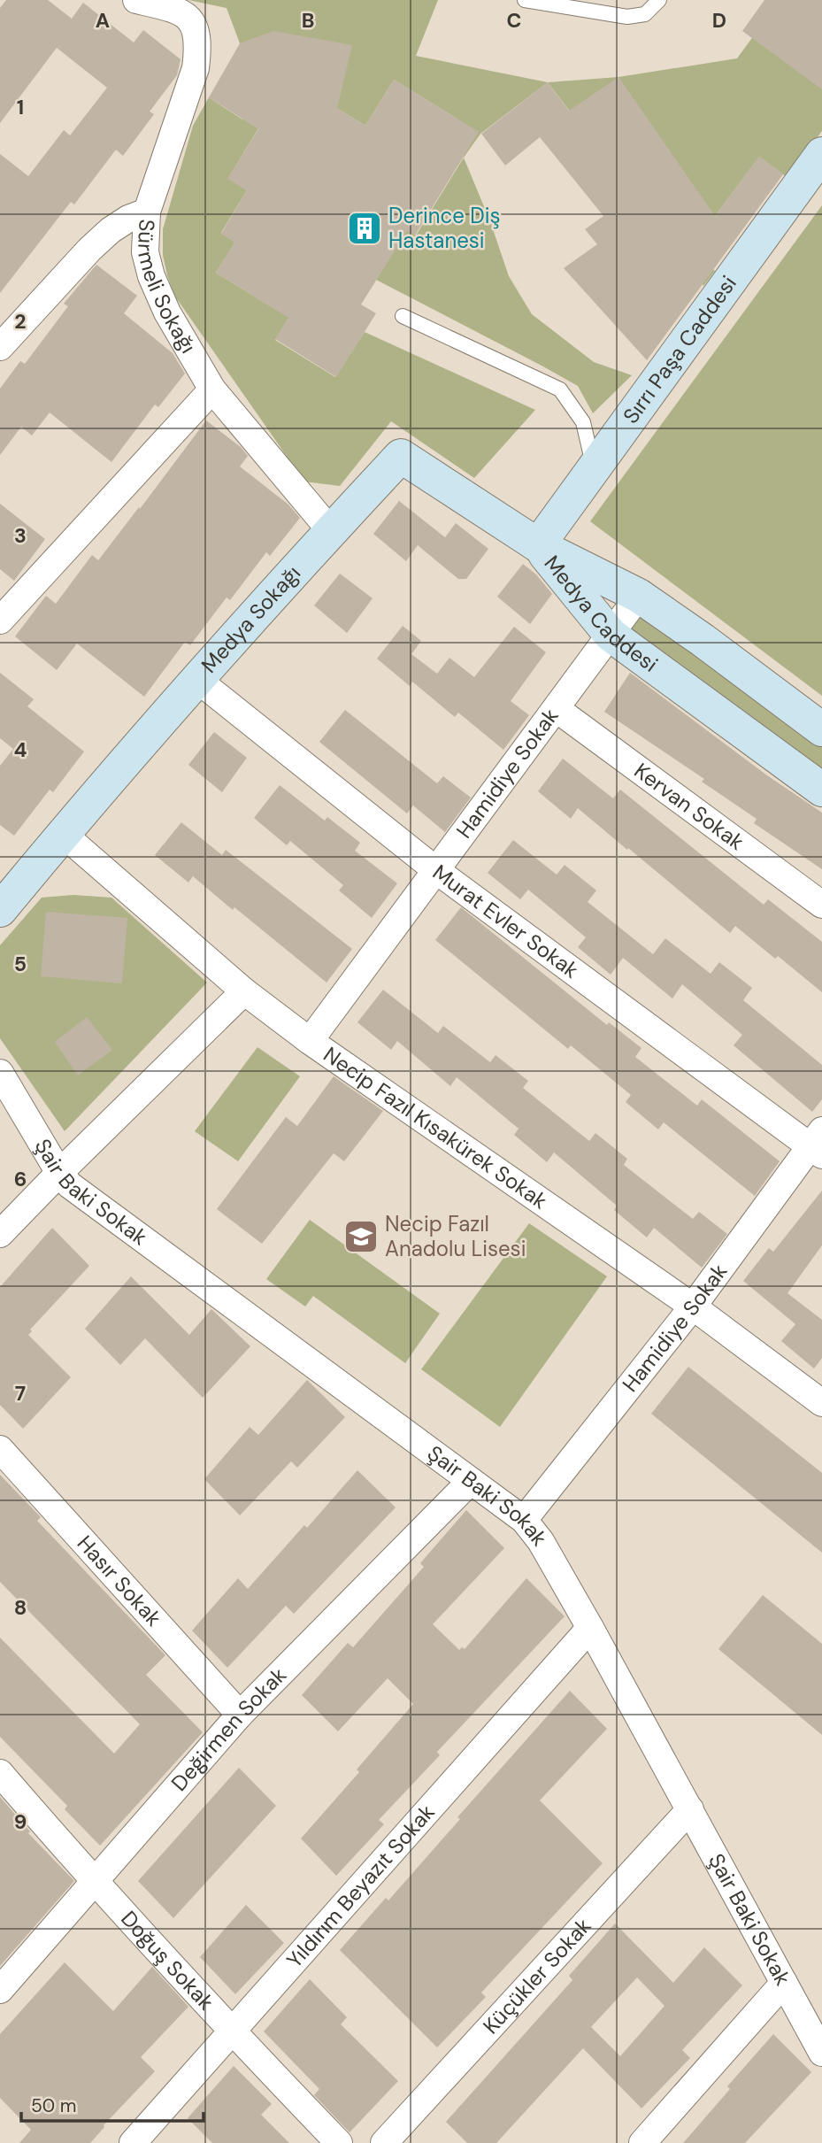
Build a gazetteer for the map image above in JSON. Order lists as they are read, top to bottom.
{
  "streets": {
    "street": [
      "Sürmeli Sokağı",
      "Sırrı Paşa Caddesi",
      "Medya Caddesi",
      "Medya Sokağı",
      "Hamidiye Sokak",
      "Kervan Sokak",
      "Murat Evler Sokak",
      "Necip Fazıl Kısakürek Sokak",
      "Şair Baki Sokak",
      "Hasır Sokak",
      "Değirmen Sokak",
      "Yıldırım Beyazıt Sokak",
      "Doğuş Sokak",
      "Küçükler Sokak"
    ]
  },
  "crossings": [
    ["Sürmeli Sokağı", "Medya Sokağı"],
    ["Sırrı Paşa Caddesi", "Medya Caddesi"],
    ["Sırrı Paşa Caddesi", "Medya Sokağı"],
    ["Medya Caddesi", "Medya Sokağı"],
    ["Medya Caddesi", "Hamidiye Sokak"],
    ["Medya Sokağı", "Murat Evler Sokak"],
    ["Medya Sokağı", "Necip Fazıl Kısakürek Sokak"],
    ["Hamidiye Sokak", "Kervan Sokak"],
    ["Hamidiye Sokak", "Murat Evler Sokak"],
    ["Hamidiye Sokak", "Necip Fazıl Kısakürek Sokak"],
    ["Hamidiye Sokak", "Şair Baki Sokak"],
    ["Şair Baki Sokak", "Değirmen Sokak"],
    ["Şair Baki Sokak", "Yıldırım Beyazıt Sokak"],
    ["Şair Baki Sokak", "Küçükler Sokak"],
    ["Hasır Sokak", "Değirmen Sokak"],
    ["Değirmen Sokak", "Doğuş Sokak"],
    ["Yıldırım Beyazıt Sokak", "Doğuş Sokak"]
  ],
  "places": {
    "building": ["Derince Diş Hastanesi"],
    "school or university": ["Necip Fazıl Anadolu Lisesi"]
  },
  "scale_bar": "50 m",
  "grid": {
    "columns": [
      "A",
      "B",
      "C",
      "D"
    ],
    "rows": [
      "1",
      "2",
      "3",
      "4",
      "5",
      "6",
      "7",
      "8",
      "9"
    ]
  }
}
